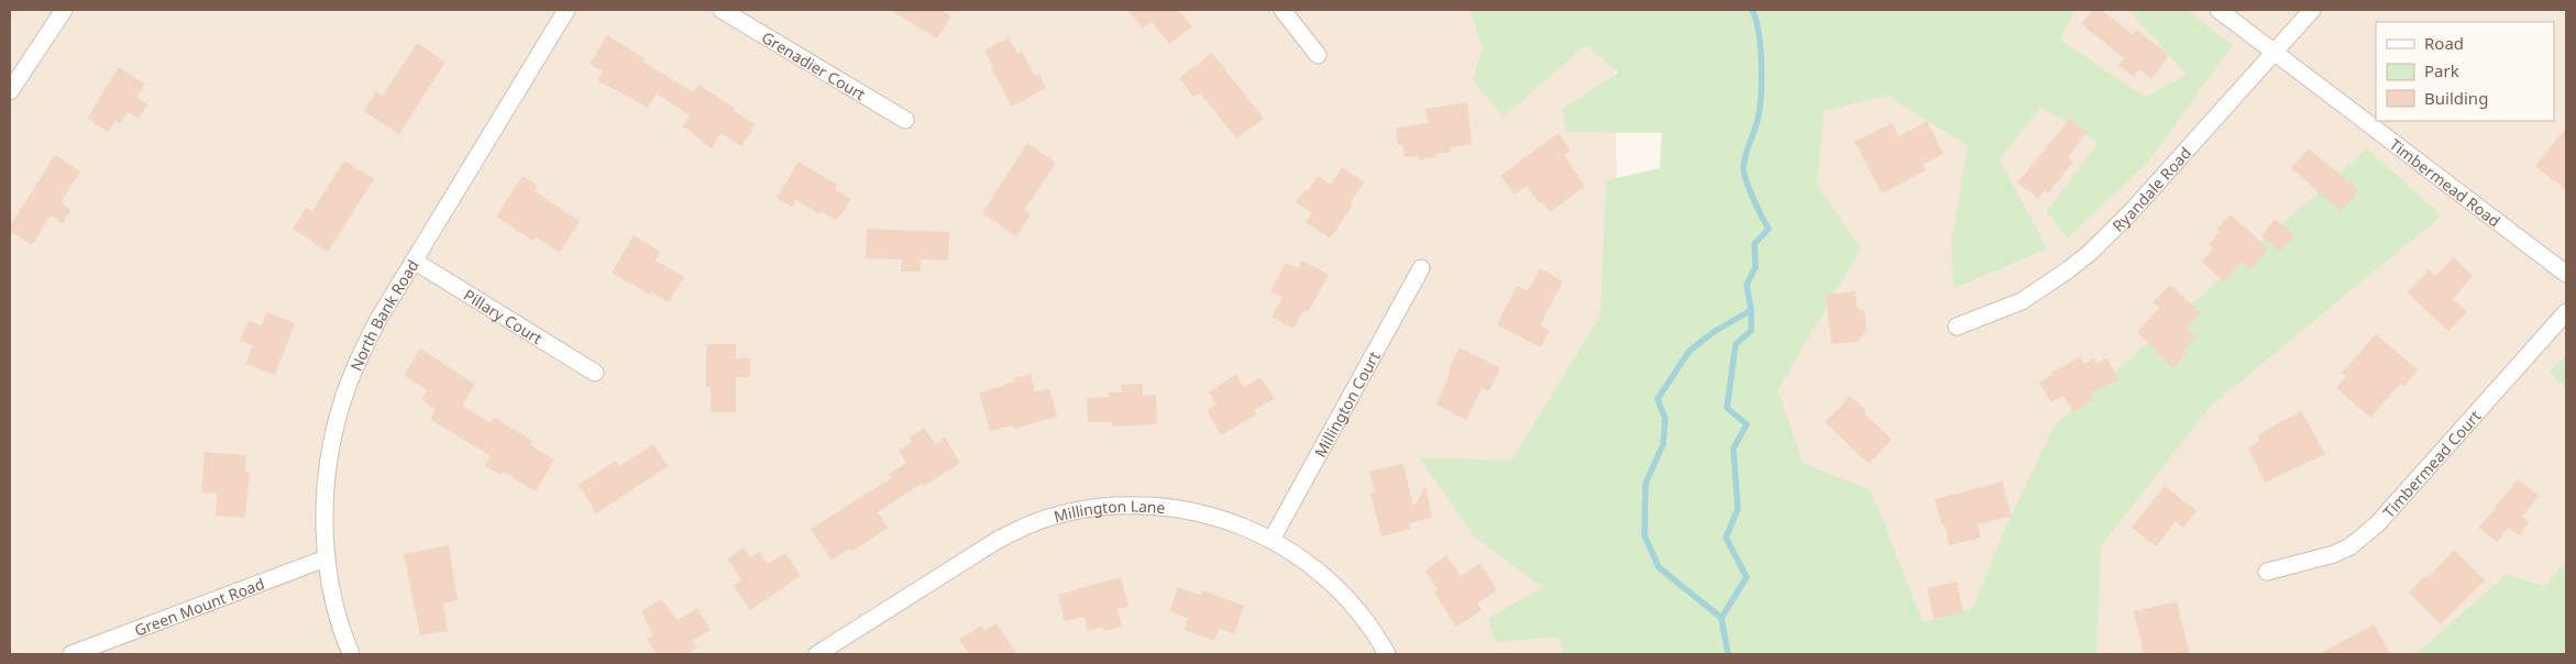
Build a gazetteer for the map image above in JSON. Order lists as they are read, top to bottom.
{
  "streets": {
    "street": [
      "Grenadier Court",
      "Timbermead Road",
      "Ryandale Road",
      "North Bank Road",
      "Pillary Court",
      "Millington Court",
      "Timbermead Court",
      "Millington Lane",
      "Green Mount Road"
    ]
  },
  "crossings": [
    ["Timbermead Road", "Ryandale Road"],
    ["North Bank Road", "Pillary Court"],
    ["North Bank Road", "Green Mount Road"],
    ["Millington Court", "Millington Lane"]
  ],
  "legend": ["Road", "Park", "Building"]
}
